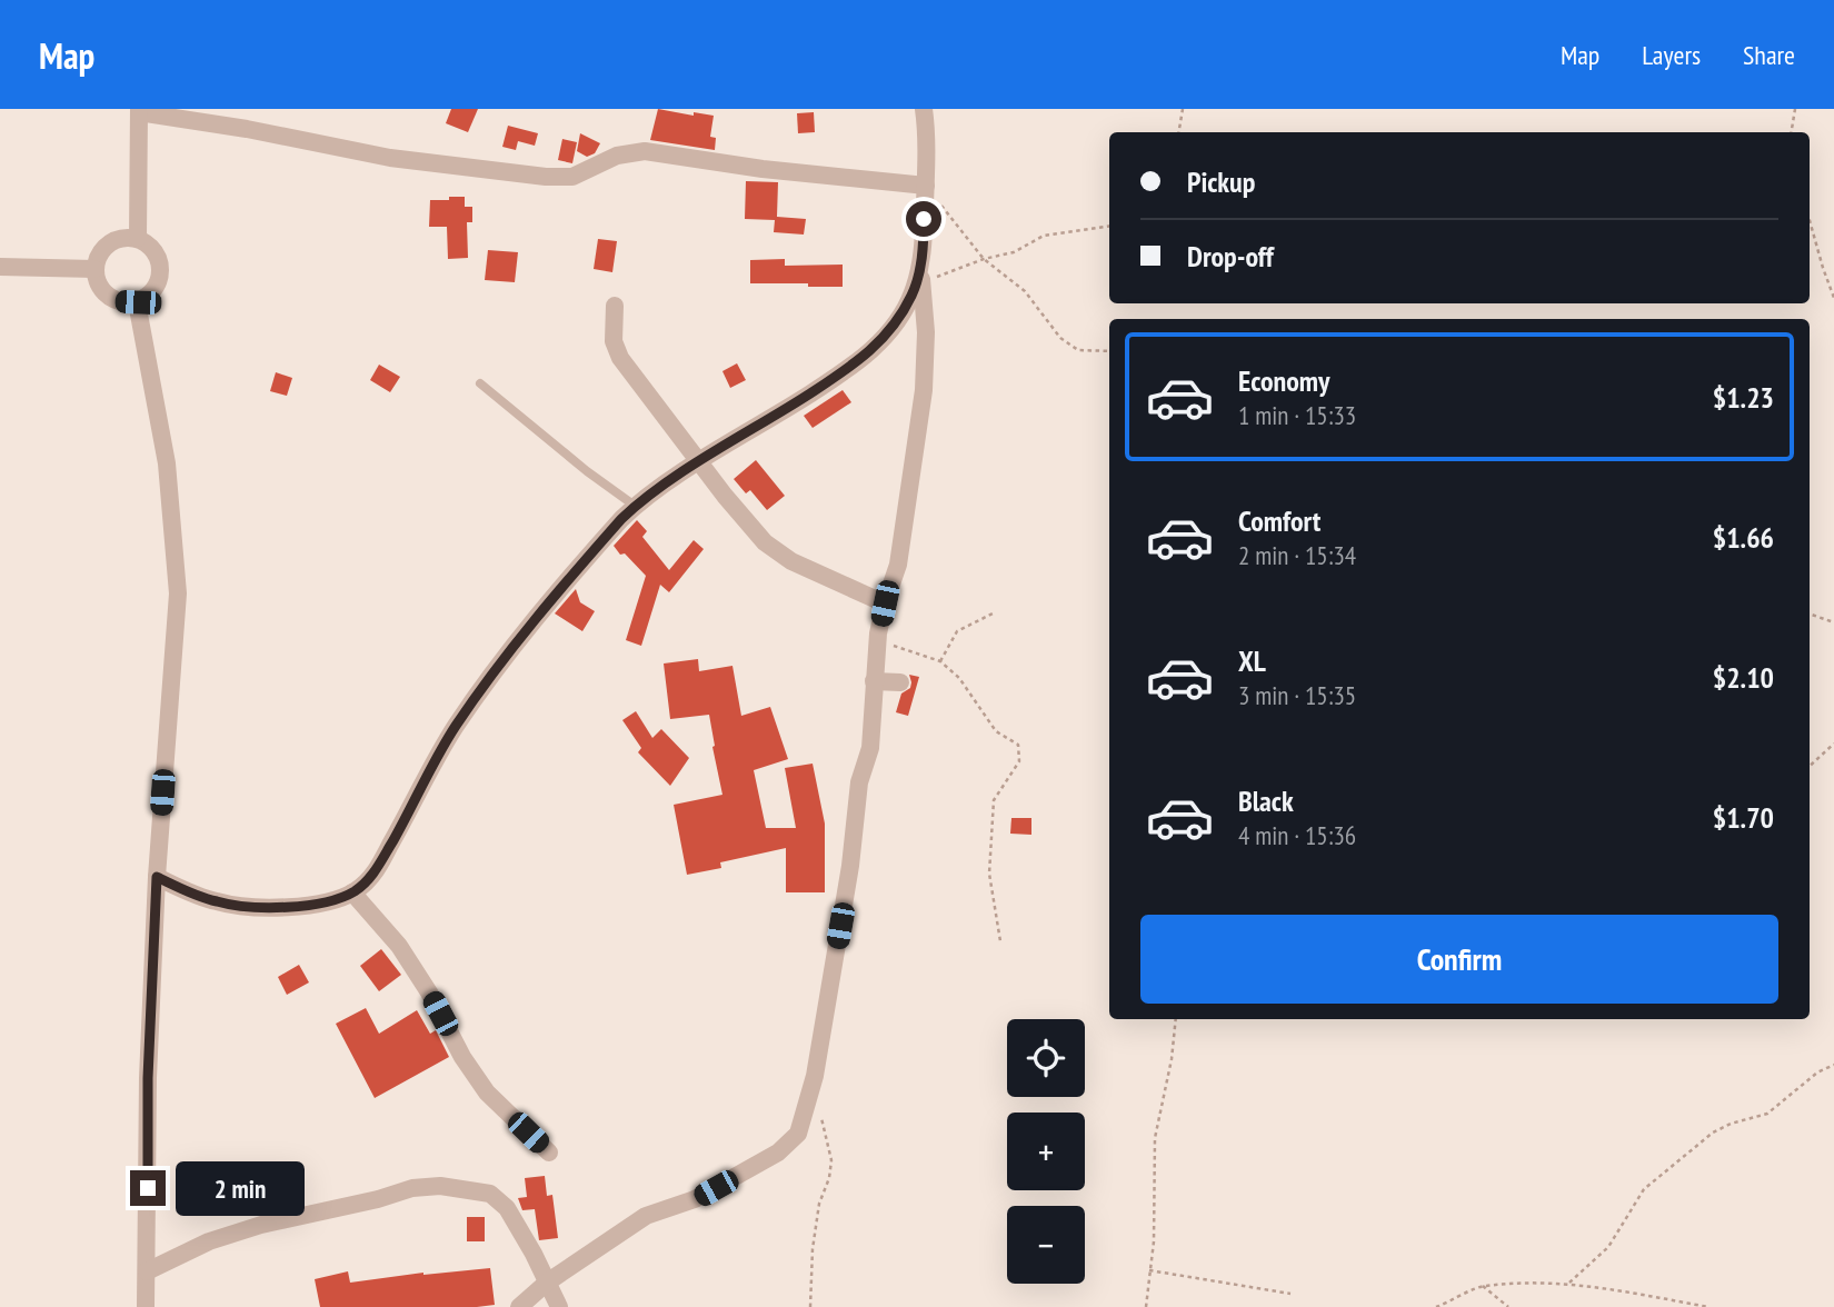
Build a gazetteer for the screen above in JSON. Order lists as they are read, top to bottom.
{
  "page": {
    "header": "Map",
    "nav": ["Map", "Layers", "Share"],
    "banner": ["Pickup", "Drop-off"],
    "list": [
      {
        "name": "Economy",
        "note": "1 min · 15:33",
        "value": "$1.23"
      },
      {
        "name": "Comfort",
        "note": "2 min · 15:34",
        "value": "$1.66"
      },
      {
        "name": "XL",
        "note": "3 min · 15:35",
        "value": "$2.10"
      },
      {
        "name": "Black",
        "note": "4 min · 15:36",
        "value": "$1.70"
      }
    ],
    "buttons": "Confirm",
    "map_buttons": ["+", "−"],
    "bubble": "2 min"
  }
}
